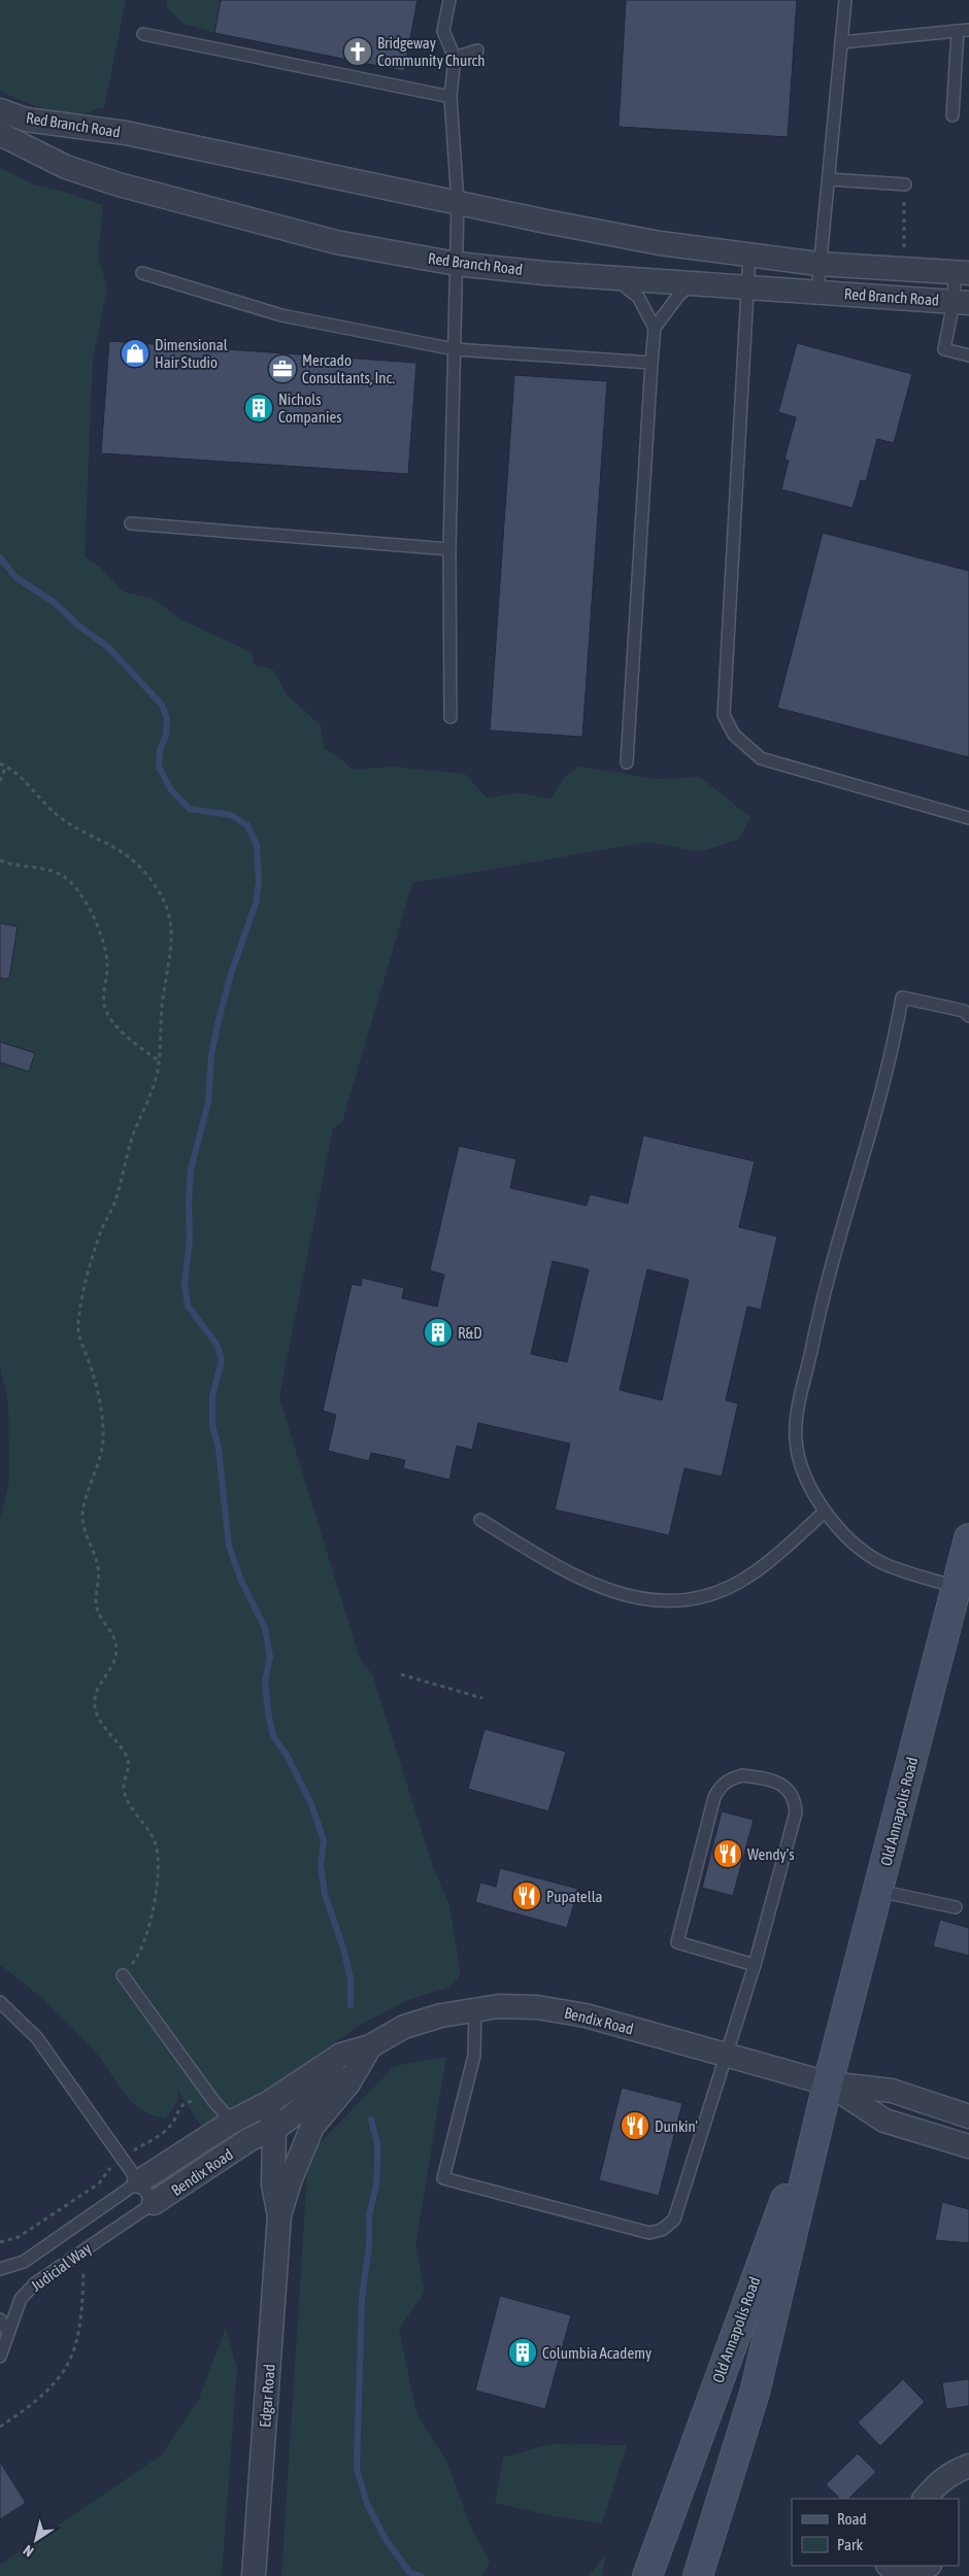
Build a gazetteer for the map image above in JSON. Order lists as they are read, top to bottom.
{
  "streets": {
    "main road": ["Old Annapolis Road"],
    "street": ["Red Branch Road", "Bendix Road", "Edgar Road"],
    "lane": ["Judicial Way"]
  },
  "crossings": [
    ["Old Annapolis Road", "Bendix Road"],
    ["Bendix Road", "Judicial Way"],
    ["Bendix Road", "Edgar Road"]
  ],
  "places": {
    "church": ["Bridgeway Community Church"],
    "shop": ["Dimensional Hair Studio"],
    "office": ["Mercado Consultants, Inc."],
    "building": ["Nichols Companies", "R&D", "Columbia Academy"],
    "restaurant": ["Wendy's", "Pupatella", "Dunkin'"]
  },
  "legend": ["Road", "Park"],
  "north": "bottom left"
}
